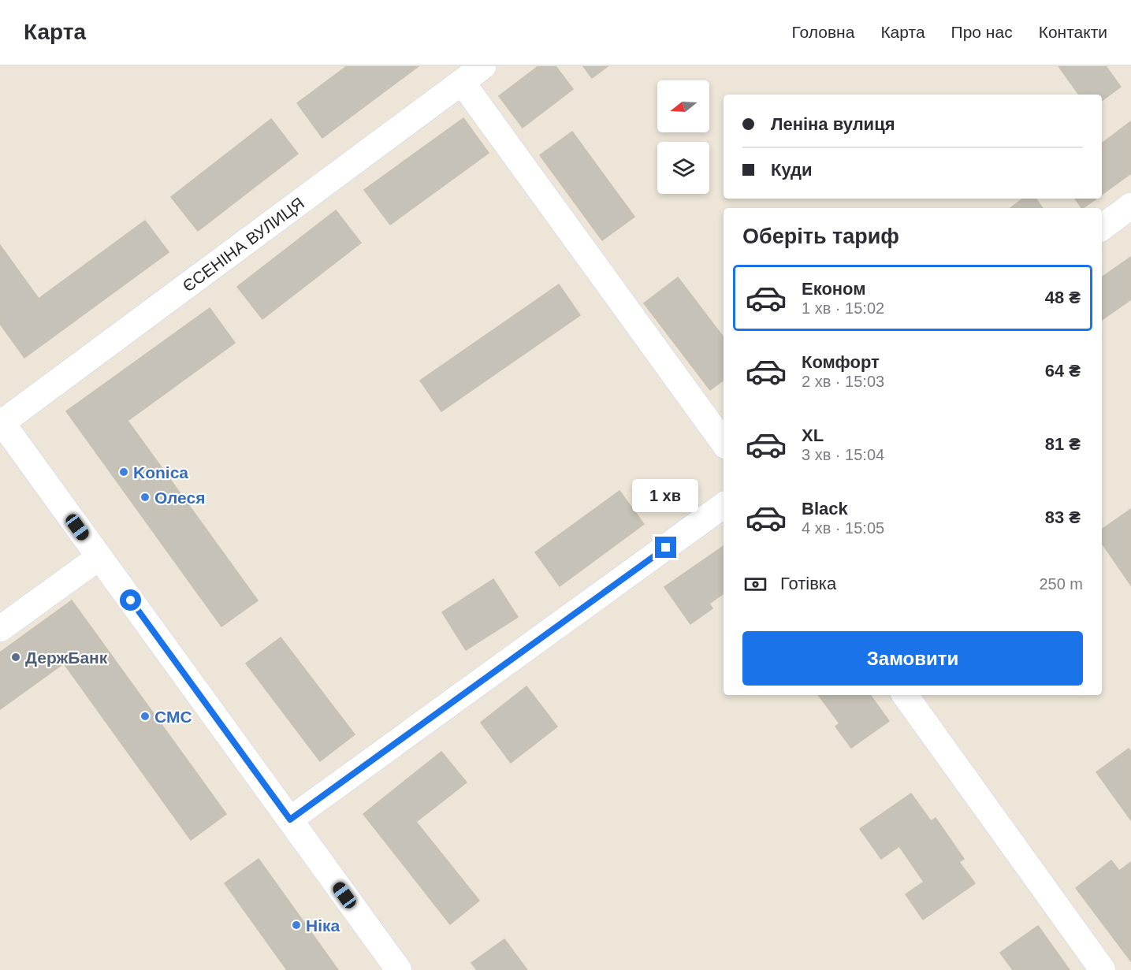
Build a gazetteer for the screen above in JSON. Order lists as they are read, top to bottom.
{
  "streets": {
    "street": ["ЄСЕНІНА ВУЛИЦЯ"]
  },
  "places": [
    "Konica",
    "Олеся",
    "ДержБанк",
    "СМС",
    "Ніка"
  ],
  "north": "left",
  "page": {
    "header": "Карта",
    "nav": [
      "Головна",
      "Карта",
      "Про нас",
      "Контакти"
    ],
    "banner": ["Леніна вулиця", "Куди"],
    "heading": "Оберіть тариф",
    "list": [
      {
        "name": "Економ",
        "note": "1 хв · 15:02",
        "value": "48 ₴"
      },
      {
        "name": "Комфорт",
        "note": "2 хв · 15:03",
        "value": "64 ₴"
      },
      {
        "name": "XL",
        "note": "3 хв · 15:04",
        "value": "81 ₴"
      },
      {
        "name": "Black",
        "note": "4 хв · 15:05",
        "value": "83 ₴"
      }
    ],
    "bubble": "1 хв",
    "pay": ["Готівка", "250 m"],
    "buttons": "Замовити"
  }
}
